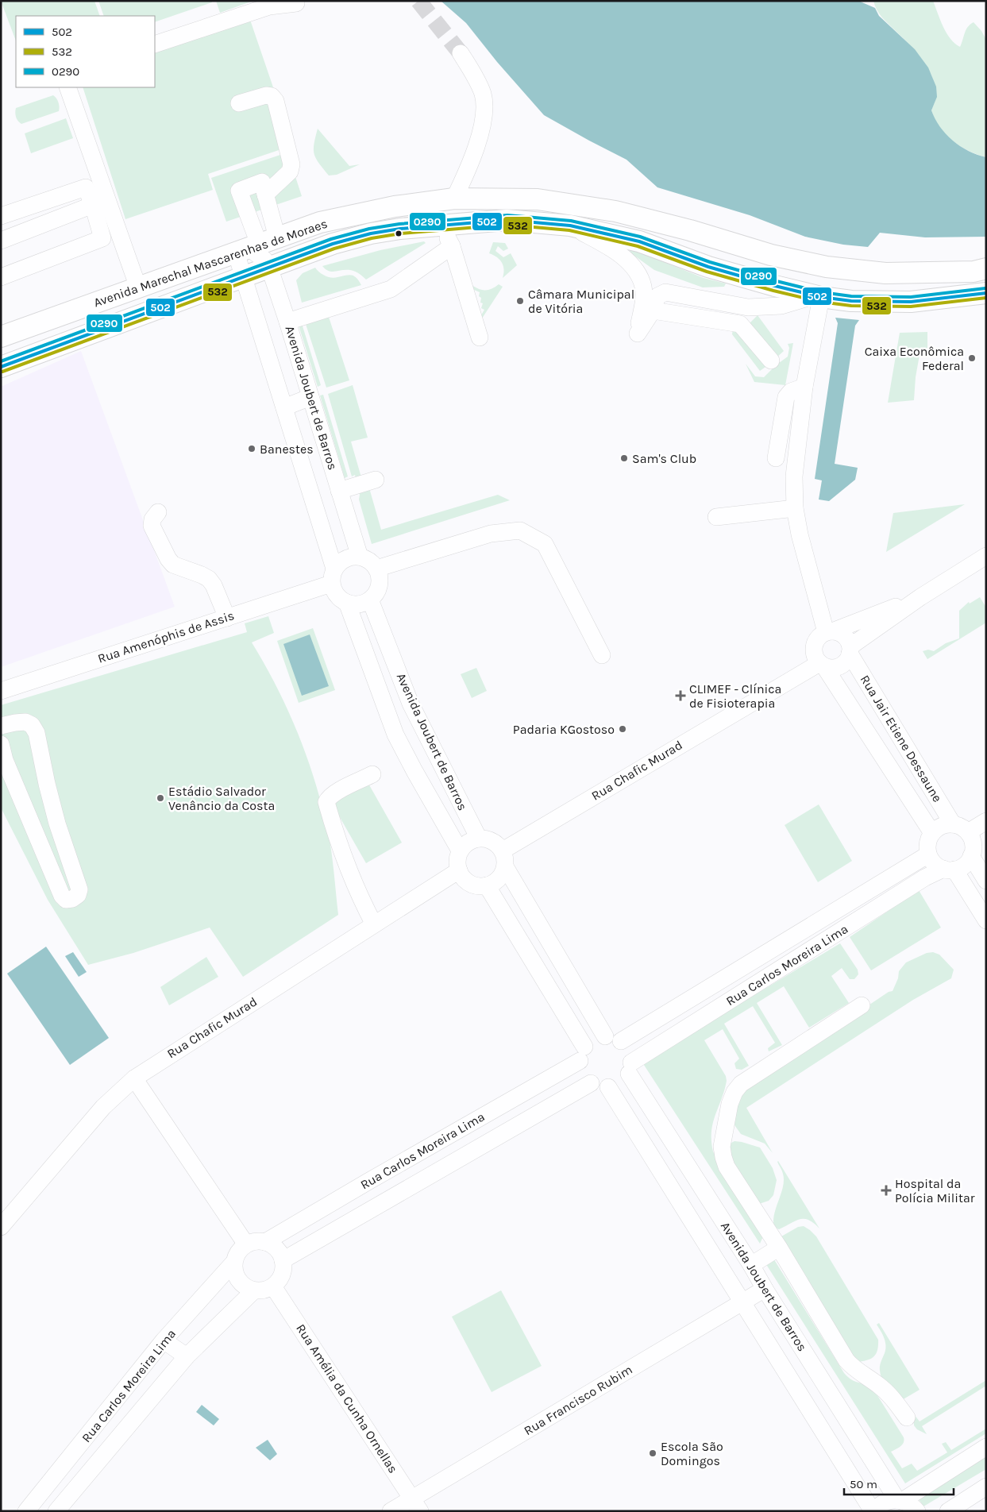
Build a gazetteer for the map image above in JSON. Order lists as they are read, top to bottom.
{
  "streets": {
    "main road": ["Avenida Marechal Mascarenhas de Moraes"],
    "street": [
      "Avenida Joubert de Barros",
      "Rua Amenóphis de Assis",
      "Rua Jair Etiene Dessaune",
      "Rua Chafic Murad",
      "Rua Carlos Moreira Lima",
      "Rua Amélia da Cunha Ornellas",
      "Rua Francisco Rubim"
    ]
  },
  "crossings": [
    ["Avenida Marechal Mascarenhas de Moraes", "Avenida Joubert de Barros"],
    ["Avenida Joubert de Barros", "Rua Amenóphis de Assis"],
    ["Avenida Joubert de Barros", "Rua Chafic Murad"],
    ["Avenida Joubert de Barros", "Rua Carlos Moreira Lima"],
    ["Avenida Joubert de Barros", "Rua Francisco Rubim"],
    ["Rua Jair Etiene Dessaune", "Rua Chafic Murad"],
    ["Rua Jair Etiene Dessaune", "Rua Carlos Moreira Lima"],
    ["Rua Carlos Moreira Lima", "Rua Amélia da Cunha Ornellas"],
    ["Rua Amélia da Cunha Ornellas", "Rua Francisco Rubim"]
  ],
  "places": {
    "other": [
      "Câmara Municipal de Vitória",
      "Caixa Econômica Federal",
      "Banestes",
      "Sam's Club",
      "Padaria KGostoso",
      "Estádio Salvador Venâncio da Costa",
      "Escola São Domingos"
    ],
    "health": ["CLIMEF - Clínica de Fisioterapia", "Hospital da Polícia Militar"]
  },
  "lines": ["transit line 0290", "transit line 502", "transit line 532"],
  "legend": ["502", "532", "0290"],
  "scale_bar": "50 m"
}
